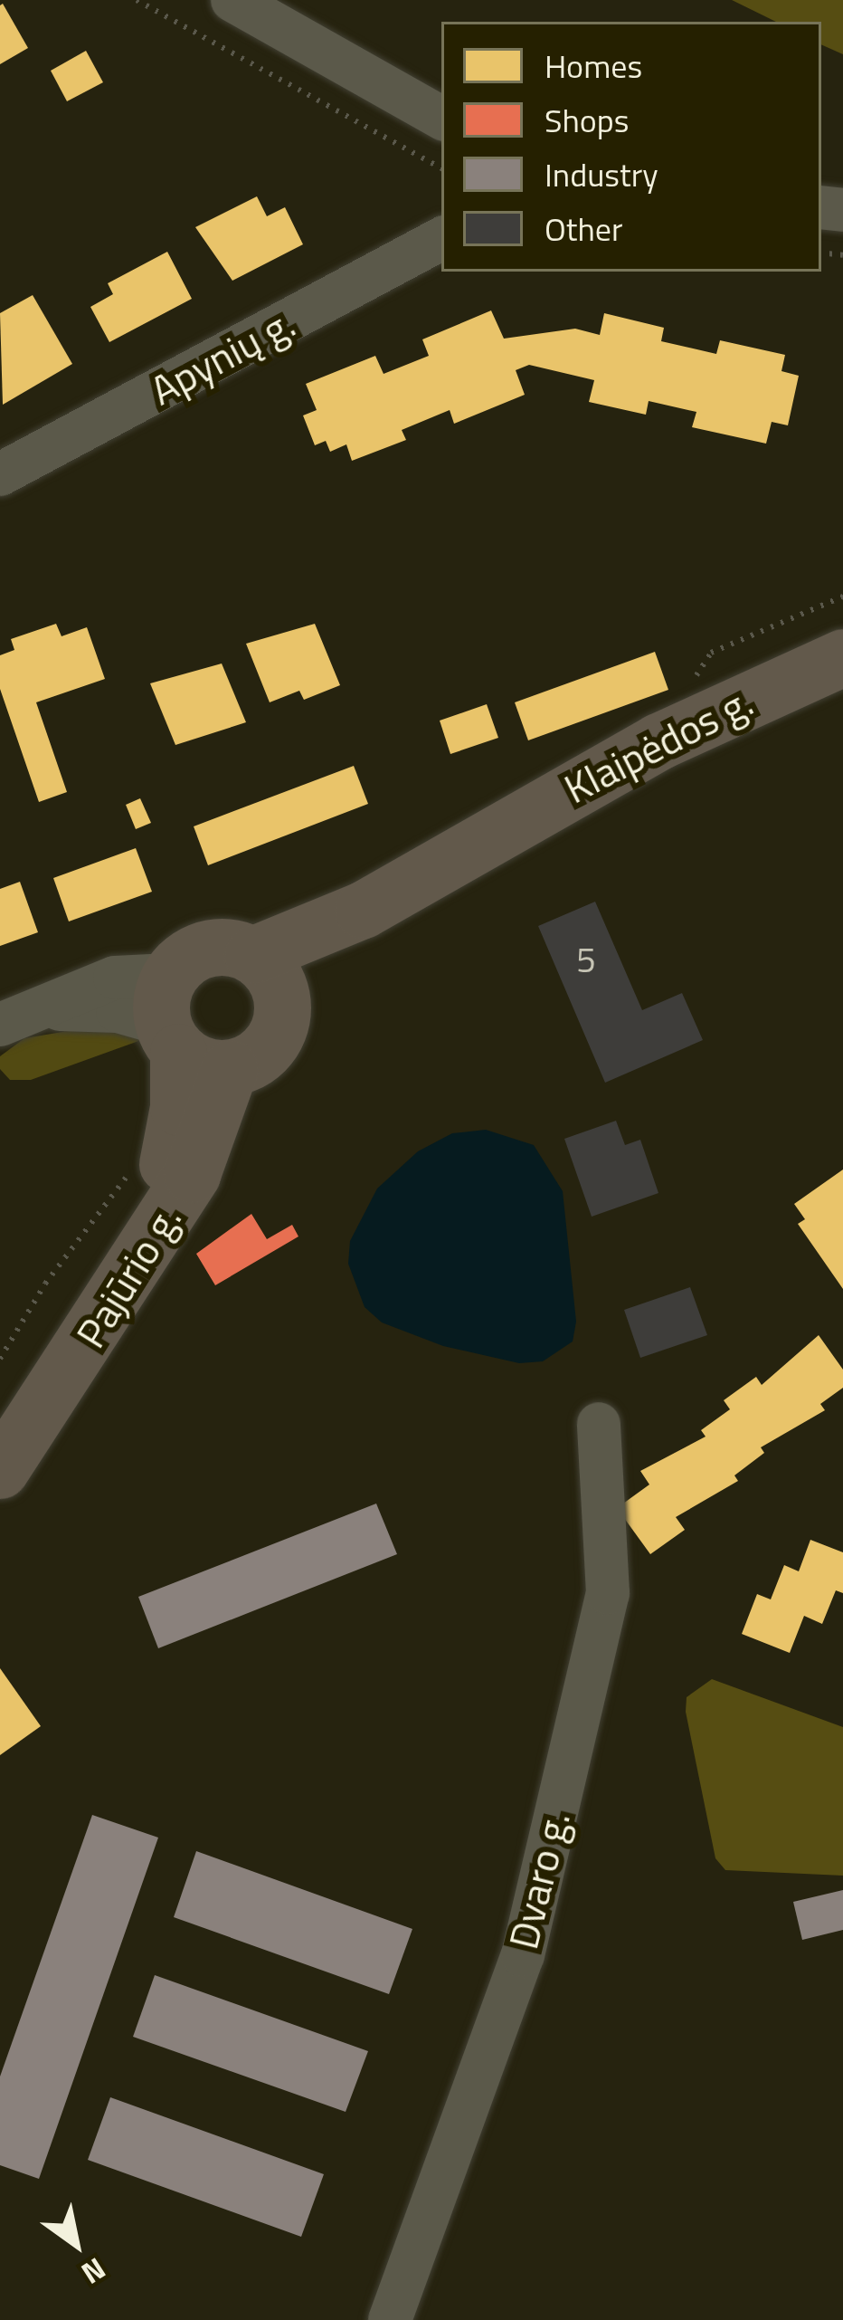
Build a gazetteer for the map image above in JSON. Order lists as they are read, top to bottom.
{
  "streets": {
    "main road": ["Klaipėdos g.", "Pajūrio g."],
    "street": ["Apynių g.", "Dvaro g."]
  },
  "house_numbers": ["5"],
  "legend": [
    "Homes",
    "Shops",
    "Industry",
    "Other"
  ],
  "north": "bottom right"
}
